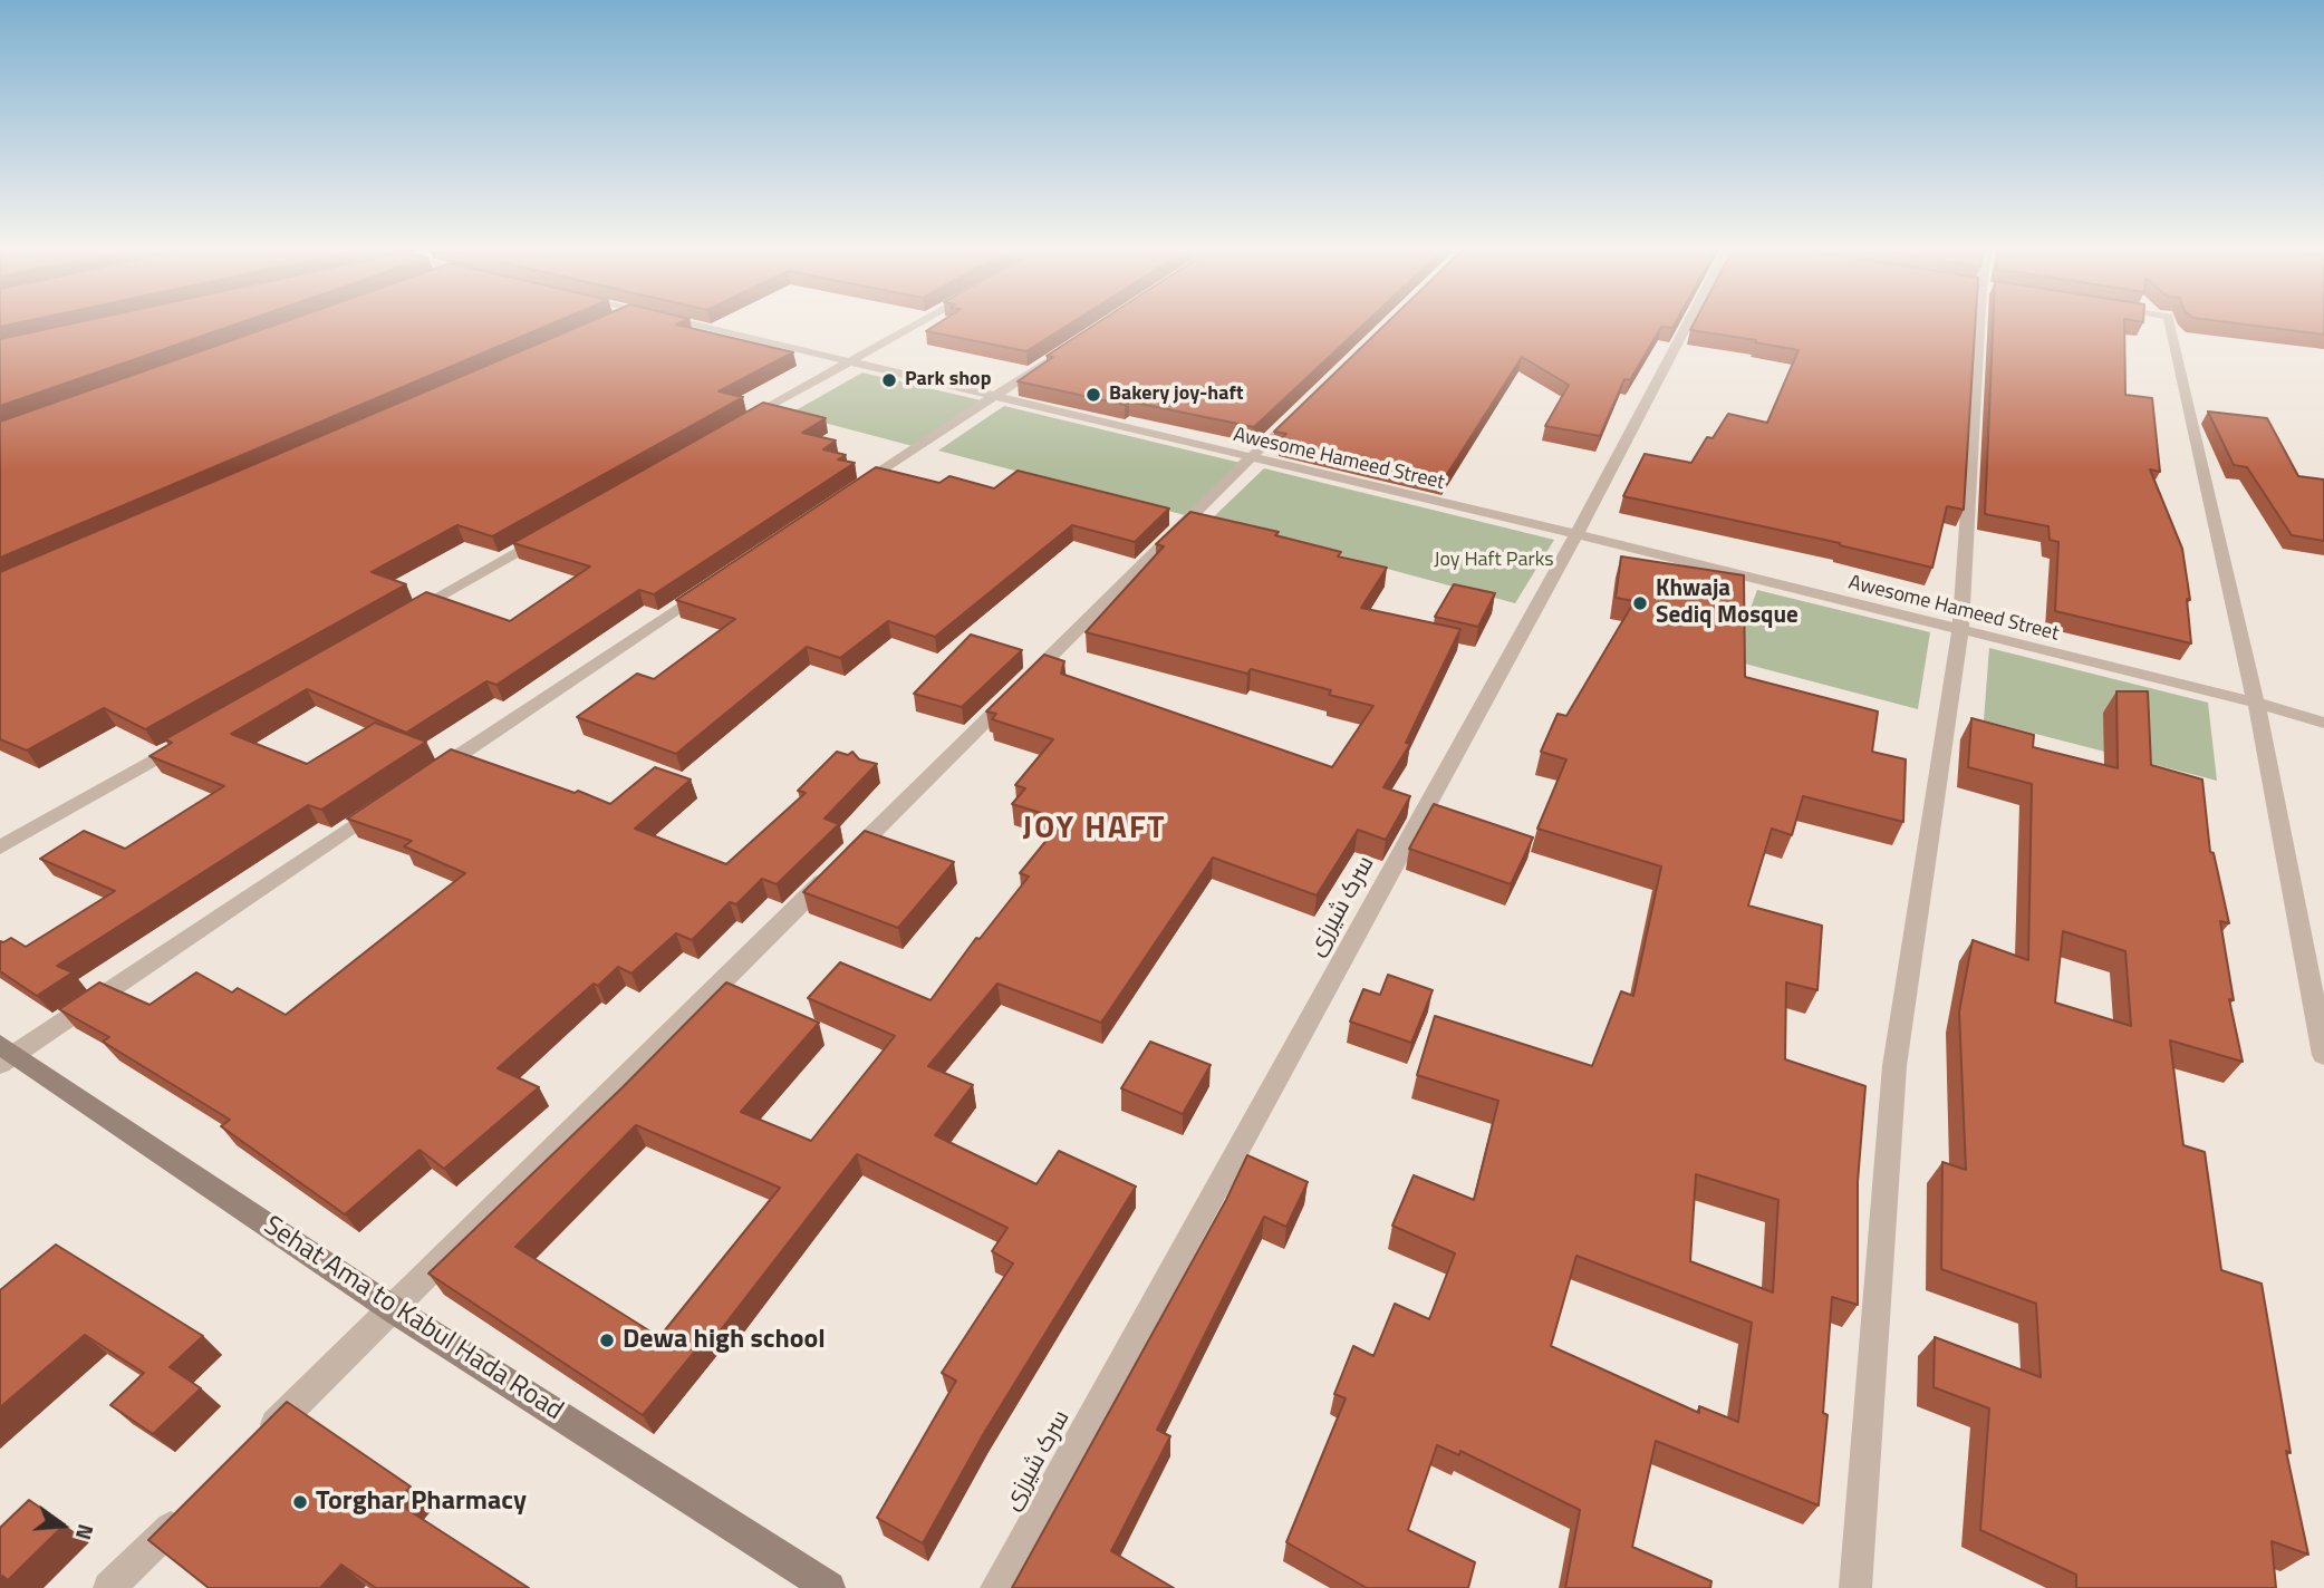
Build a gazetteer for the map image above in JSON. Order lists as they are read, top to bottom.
{
  "streets": {
    "main road": ["Sehat Ama to Kabul Hada Road"],
    "street": ["Awesome Hameed Street", "سرک شیرزی"]
  },
  "crossings": [
    ["Awesome Hameed Street", "سرک شیرزی"]
  ],
  "districts": ["JOY HAFT"],
  "parks": ["Joy Haft Parks"],
  "places": [
    "Park shop",
    "Bakery joy-haft",
    "Khwaja Sediq Mosque",
    "Dewa high school",
    "Torghar Pharmacy"
  ],
  "north": "right"
}
